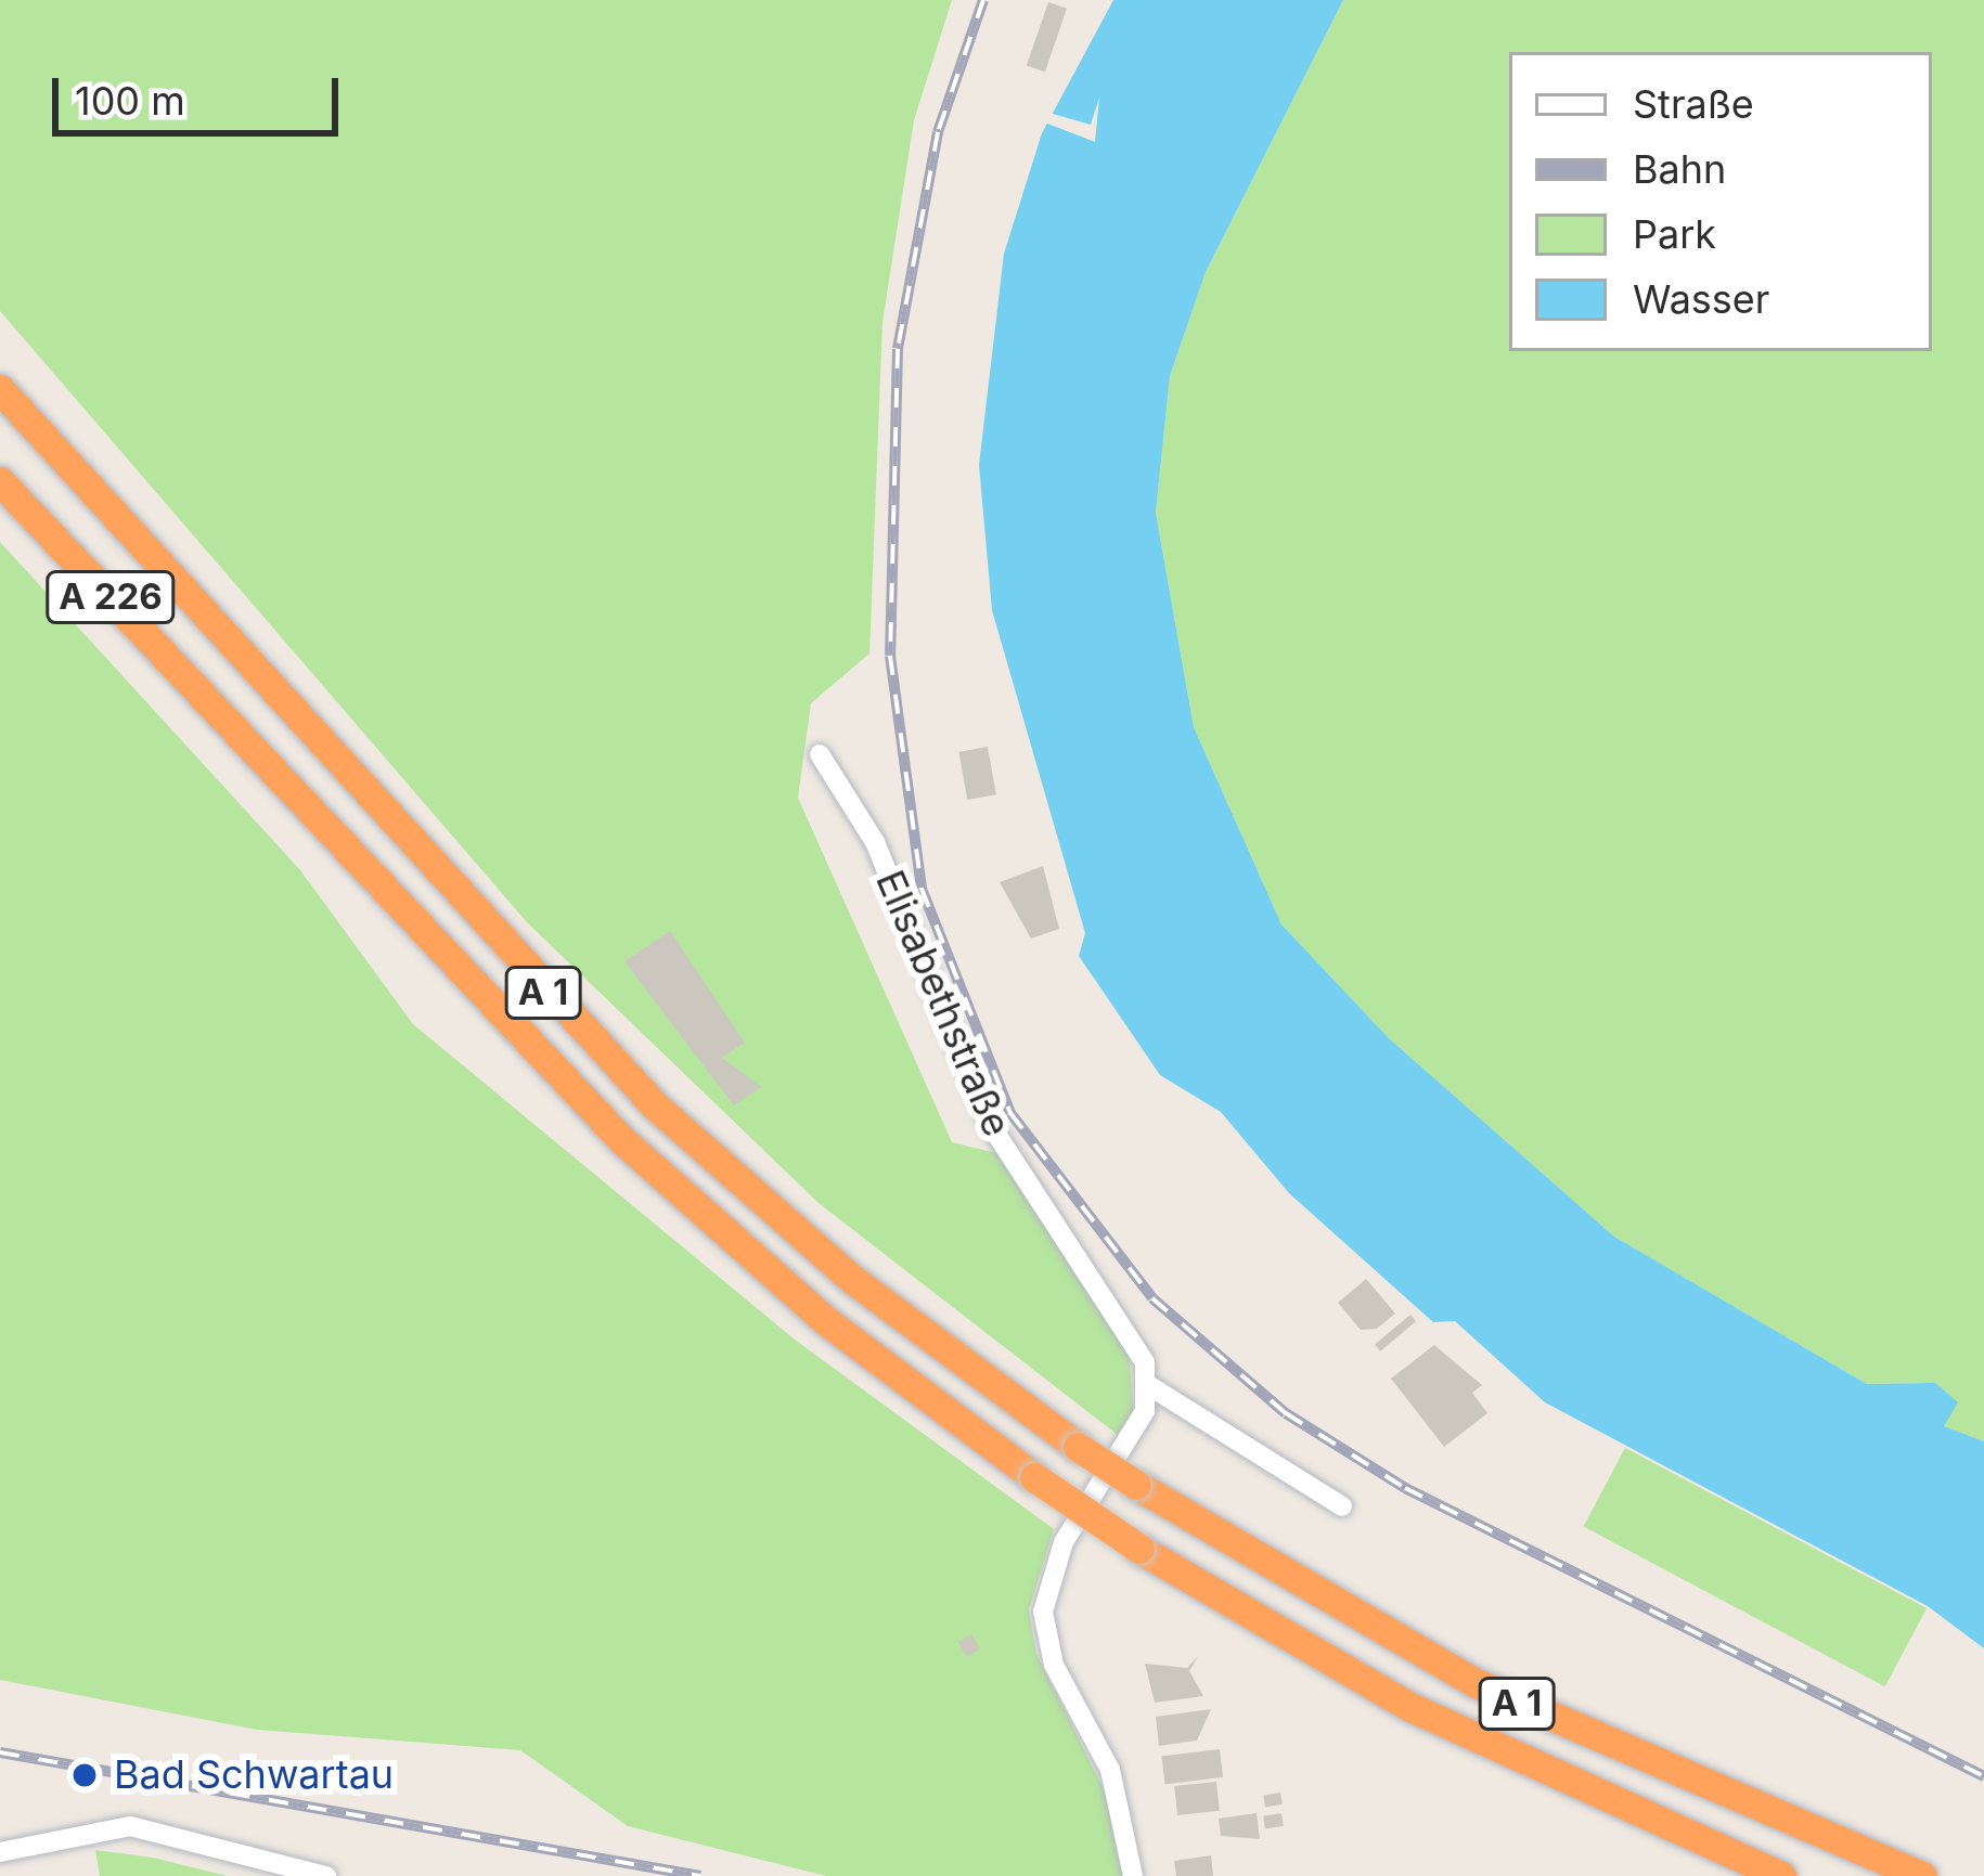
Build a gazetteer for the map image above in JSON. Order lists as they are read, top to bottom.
{
  "streets": {
    "highway": ["A 226", "A 1"],
    "street": ["Elisabethstraße"]
  },
  "crossings": [
    ["A 226", "A 1"]
  ],
  "places": ["Bad Schwartau"],
  "legend": [
    "Straße",
    "Bahn",
    "Park",
    "Wasser"
  ],
  "scale_bar": "100 m"
}
